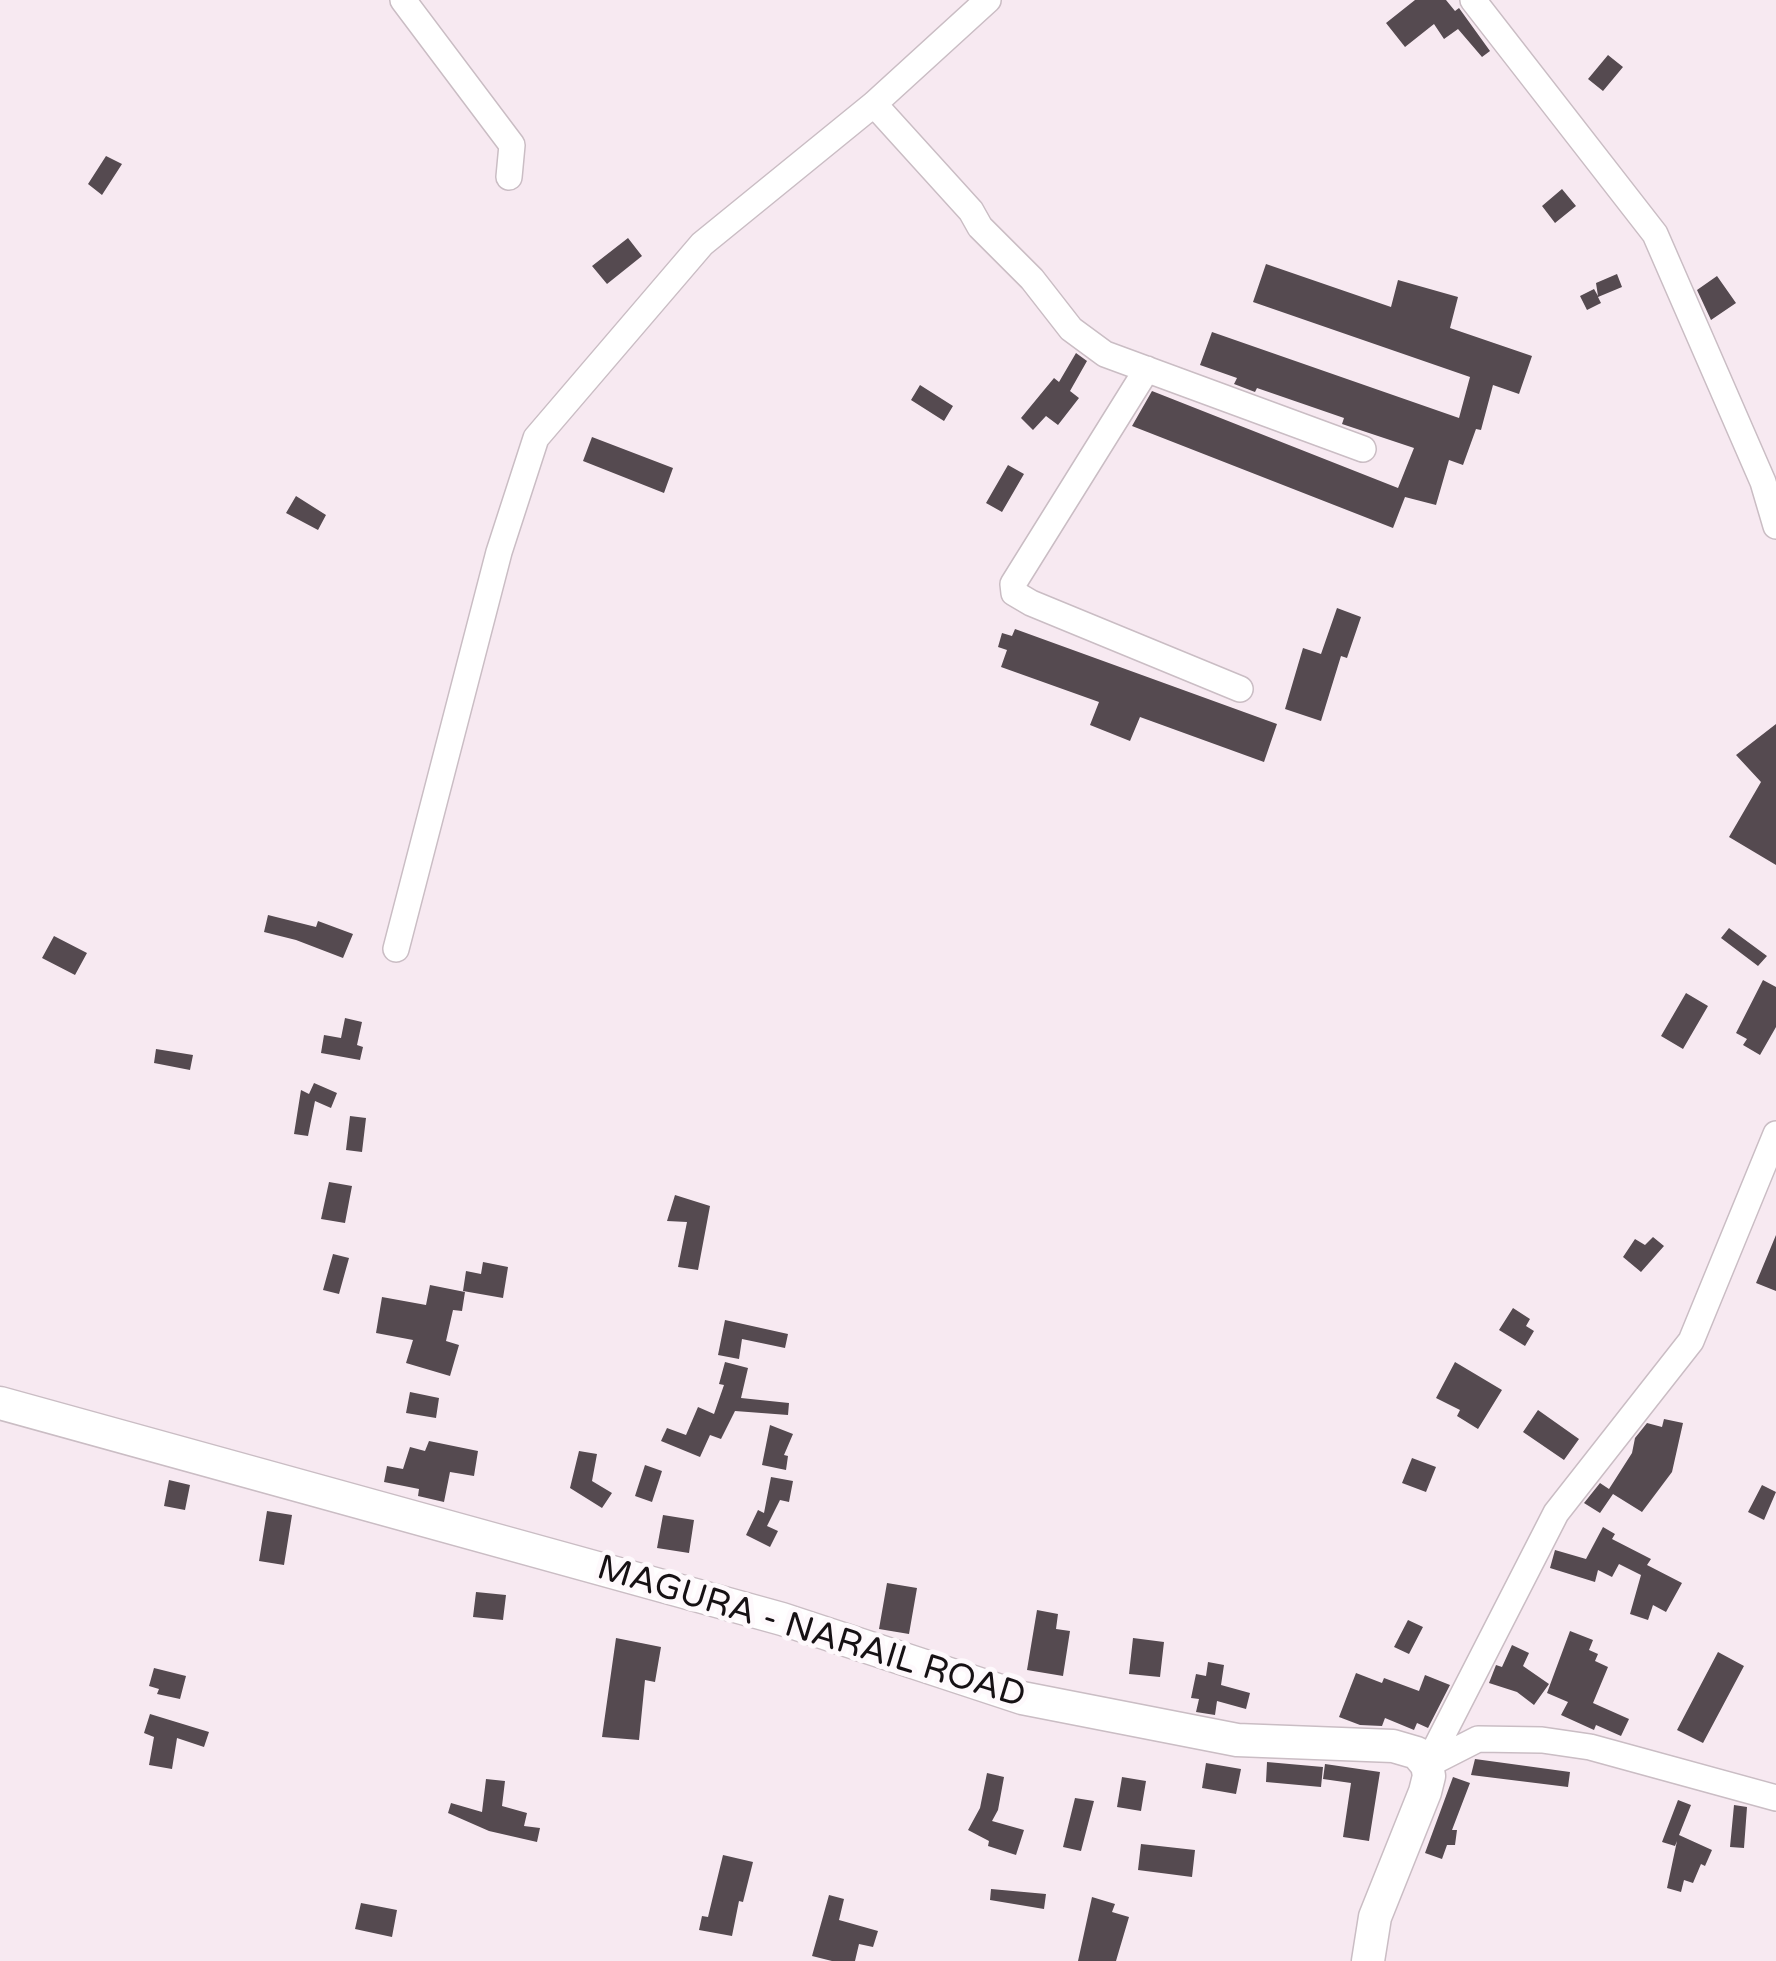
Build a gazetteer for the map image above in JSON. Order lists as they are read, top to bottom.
{
  "streets": {
    "main road": ["MAGURA - NARAIL ROAD"]
  }
}
